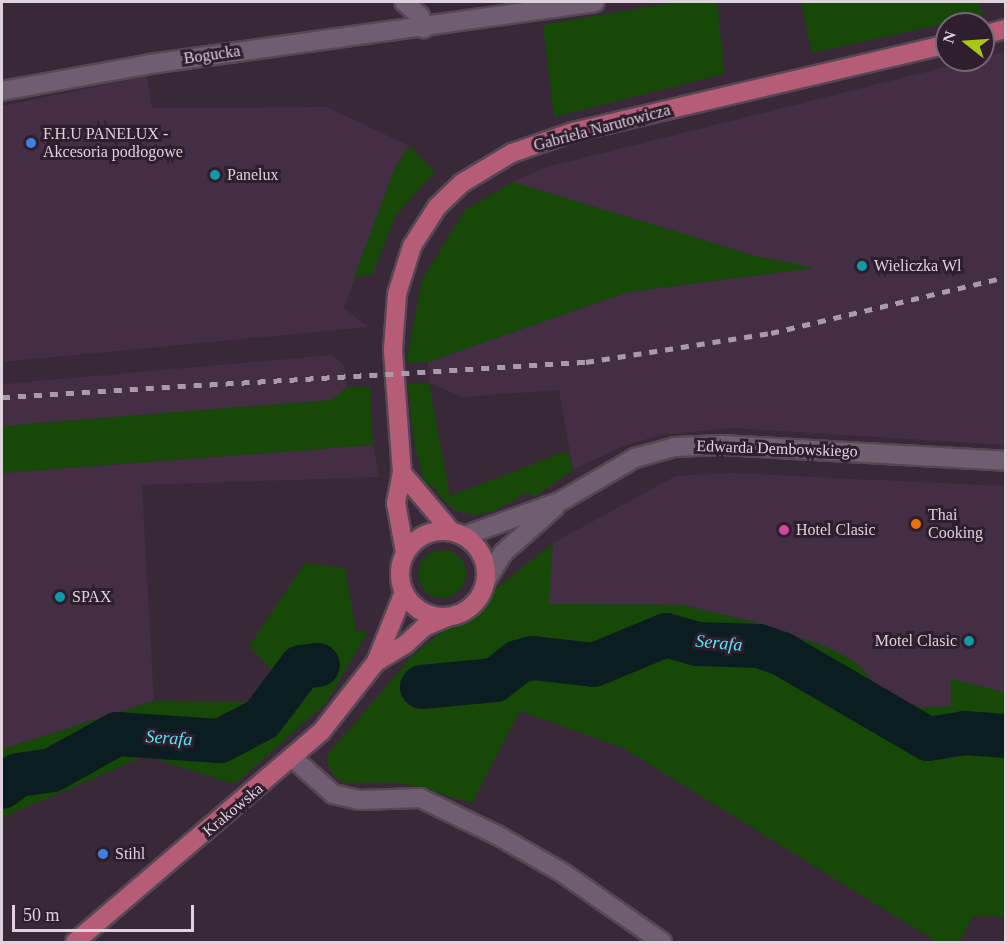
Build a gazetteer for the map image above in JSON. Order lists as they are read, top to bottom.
{
  "streets": {
    "main road": ["Gabriela Narutowicza", "Krakowska"],
    "street": ["Bogucka", "Edwarda Dembowskiego"]
  },
  "crossings": [
    ["Edwarda Dembowskiego", "Krakowska"]
  ],
  "water": ["Serafa"],
  "places": [
    "F.H.U PANELUX - Akcesoria podłogowe",
    "Panelux",
    "Wieliczka Wl",
    "Thai Cooking",
    "Hotel Clasic",
    "SPAX",
    "Motel Clasic",
    "Stihl"
  ],
  "scale_bar": "50 m",
  "north": "left"
}
